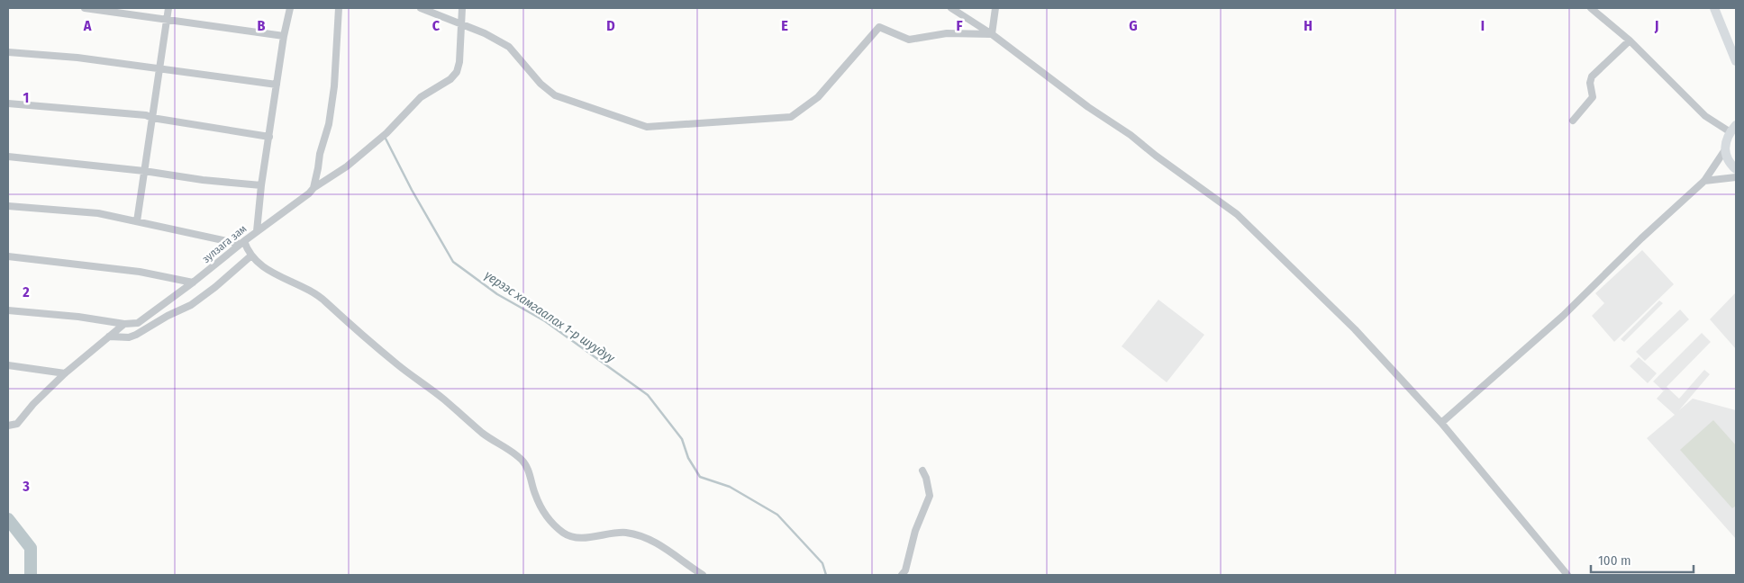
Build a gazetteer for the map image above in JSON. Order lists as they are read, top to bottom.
{
  "streets": {
    "street": ["зулзага зам"]
  },
  "water": ["үерээс хамгаалах 1-р шуудуу"],
  "scale_bar": "100 m",
  "grid": {
    "columns": [
      "A",
      "B",
      "C",
      "D",
      "E",
      "F",
      "G",
      "H",
      "I",
      "J"
    ],
    "rows": ["1", "2", "3"]
  }
}
